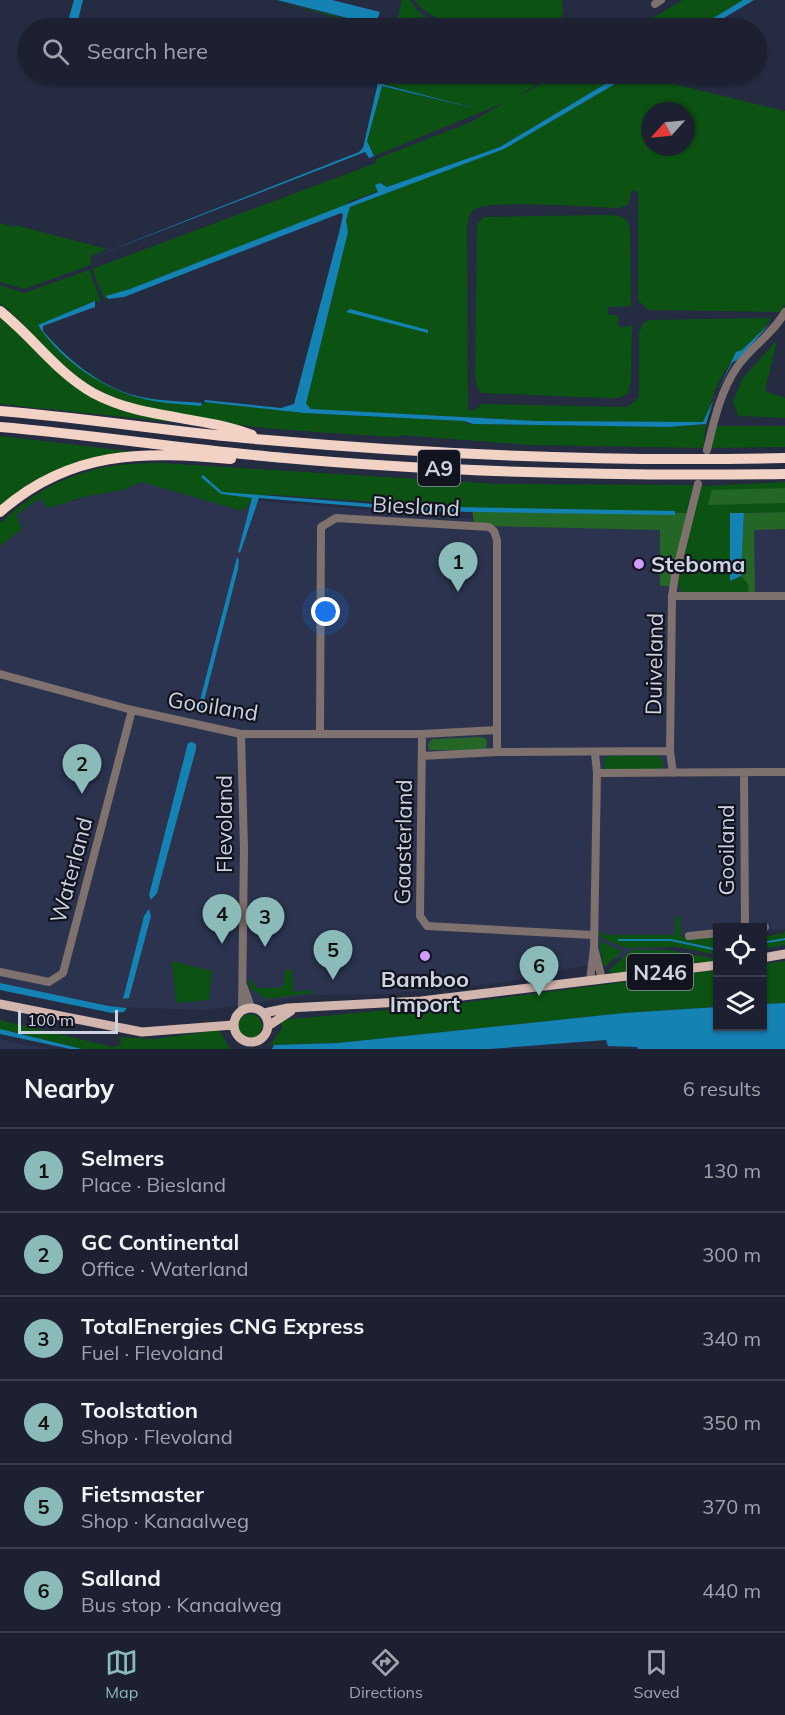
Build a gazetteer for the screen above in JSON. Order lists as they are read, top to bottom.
{
  "streets": {
    "highway": ["A9"],
    "main road": ["N246"],
    "street": [
      "Biesland",
      "Duiveland",
      "Gooiland",
      "Flevoland",
      "Gaasterland",
      "Waterland"
    ]
  },
  "crossings": [
    ["Biesland", "Gooiland"],
    ["Duiveland", "Gooiland"],
    ["Gooiland", "Flevoland"],
    ["Gooiland", "Gaasterland"],
    ["Gooiland", "Waterland"],
    ["Flevoland", "N246"]
  ],
  "places": ["Steboma", "Bamboo Import"],
  "scale_bar": "100 m",
  "north": "bottom left",
  "page": {
    "search": "Search here",
    "pins": [
      "1",
      "2",
      "4",
      "3",
      "5",
      "6"
    ],
    "scale": "100 m",
    "heading": ["Nearby", "6 results"],
    "list": [
      {
        "mark": "1",
        "name": "Selmers",
        "note": "Place · Biesland",
        "value": "130 m"
      },
      {
        "mark": "2",
        "name": "GC Continental",
        "note": "Office · Waterland",
        "value": "300 m"
      },
      {
        "mark": "3",
        "name": "TotalEnergies CNG Express",
        "note": "Fuel · Flevoland",
        "value": "340 m"
      },
      {
        "mark": "4",
        "name": "Toolstation",
        "note": "Shop · Flevoland",
        "value": "350 m"
      },
      {
        "mark": "5",
        "name": "Fietsmaster",
        "note": "Shop · Kanaalweg",
        "value": "370 m"
      },
      {
        "mark": "6",
        "name": "Salland",
        "note": "Bus stop · Kanaalweg",
        "value": "440 m"
      }
    ],
    "nav": ["Map", "Directions", "Saved"]
  }
}
